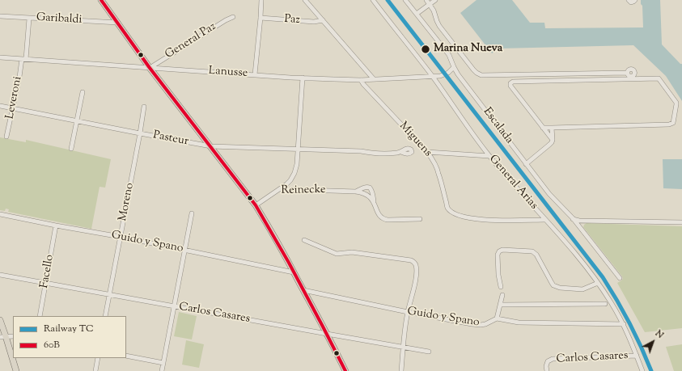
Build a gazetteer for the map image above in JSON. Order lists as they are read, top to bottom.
{
  "streets": {
    "street": [
      "Garibaldi",
      "Paz",
      "General Paz",
      "Lanusse",
      "Leveroni",
      "Escalada",
      "Pasteur",
      "Miguens",
      "General Arias",
      "Reinecke",
      "Moreno",
      "Guido y Spano",
      "Facello",
      "Carlos Casares"
    ]
  },
  "crossings": [
    ["Garibaldi", "Leveroni"],
    ["General Paz", "Lanusse"],
    ["Lanusse", "Leveroni"],
    ["Lanusse", "Escalada"],
    ["Lanusse", "Miguens"],
    ["Lanusse", "General Arias"],
    ["Leveroni", "Pasteur"],
    ["Pasteur", "Moreno"],
    ["Miguens", "General Arias"],
    ["General Arias", "Guido y Spano"],
    ["General Arias", "Carlos Casares"],
    ["Moreno", "Guido y Spano"],
    ["Moreno", "Carlos Casares"],
    ["Guido y Spano", "Facello"],
    ["Facello", "Carlos Casares"]
  ],
  "places": ["Marina Nueva"],
  "lines": ["rail line TC", "transit line 60B"],
  "legend": ["Railway TC", "60B"],
  "north": "top right"
}
